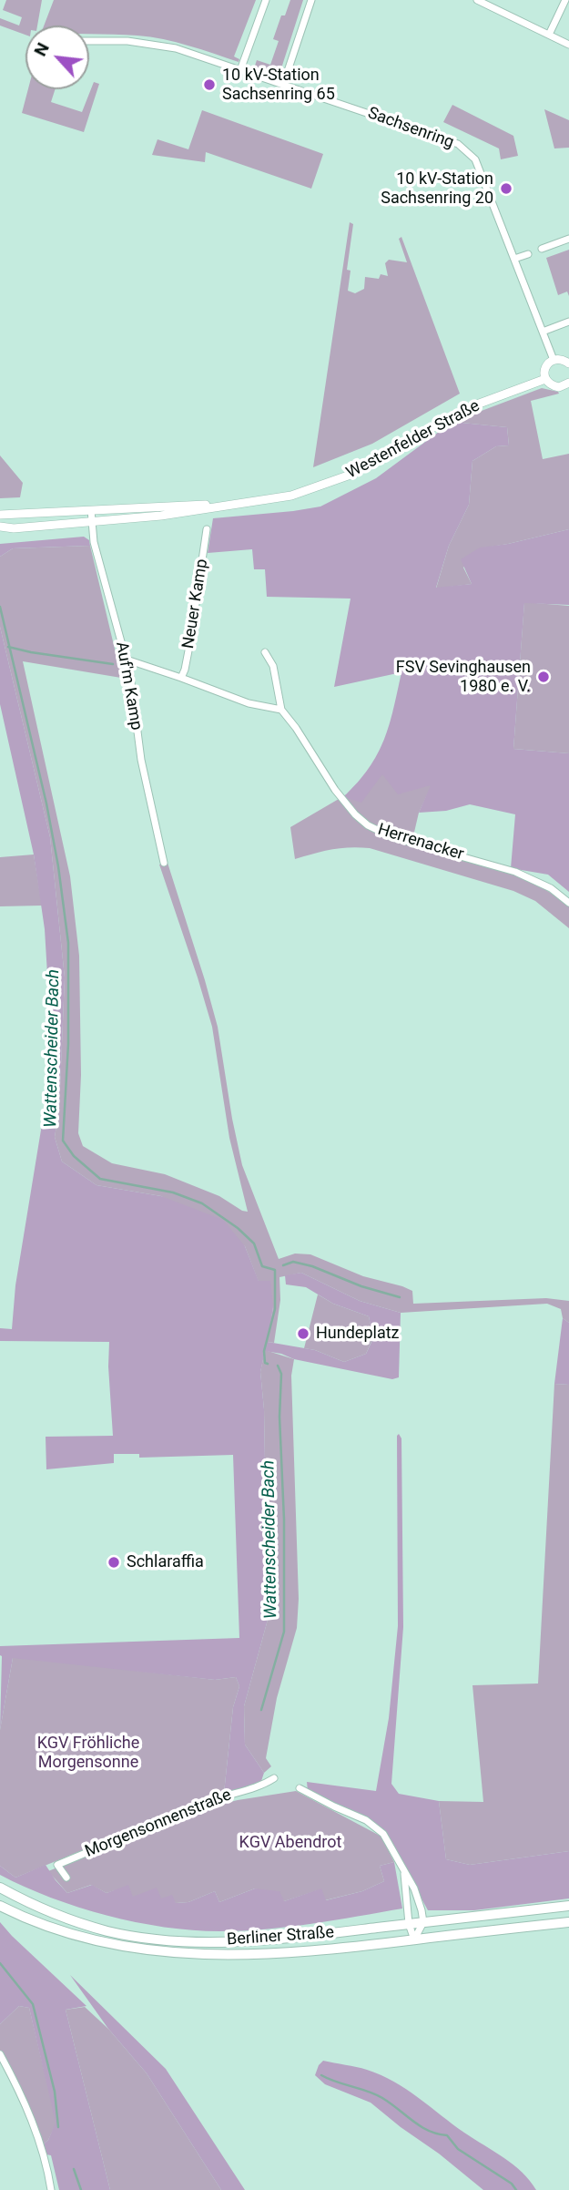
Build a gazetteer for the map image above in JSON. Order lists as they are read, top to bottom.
{
  "streets": {
    "main road": ["Berliner Straße"],
    "street": [
      "Sachsenring",
      "Westenfelder Straße",
      "Neuer Kamp",
      "Auf'm Kamp",
      "Herrenacker",
      "Morgensonnenstraße"
    ]
  },
  "crossings": [
    ["Westenfelder Straße", "Auf'm Kamp"]
  ],
  "water": ["Wattenscheider Bach"],
  "parks": ["KGV Fröhliche Morgensonne", "KGV Abendrot"],
  "places": [
    "10 kV-Station Sachsenring 65",
    "10 kV-Station Sachsenring 20",
    "FSV Sevinghausen 1980 e. V.",
    "Hundeplatz",
    "Schlaraffia"
  ],
  "north": "top left"
}
